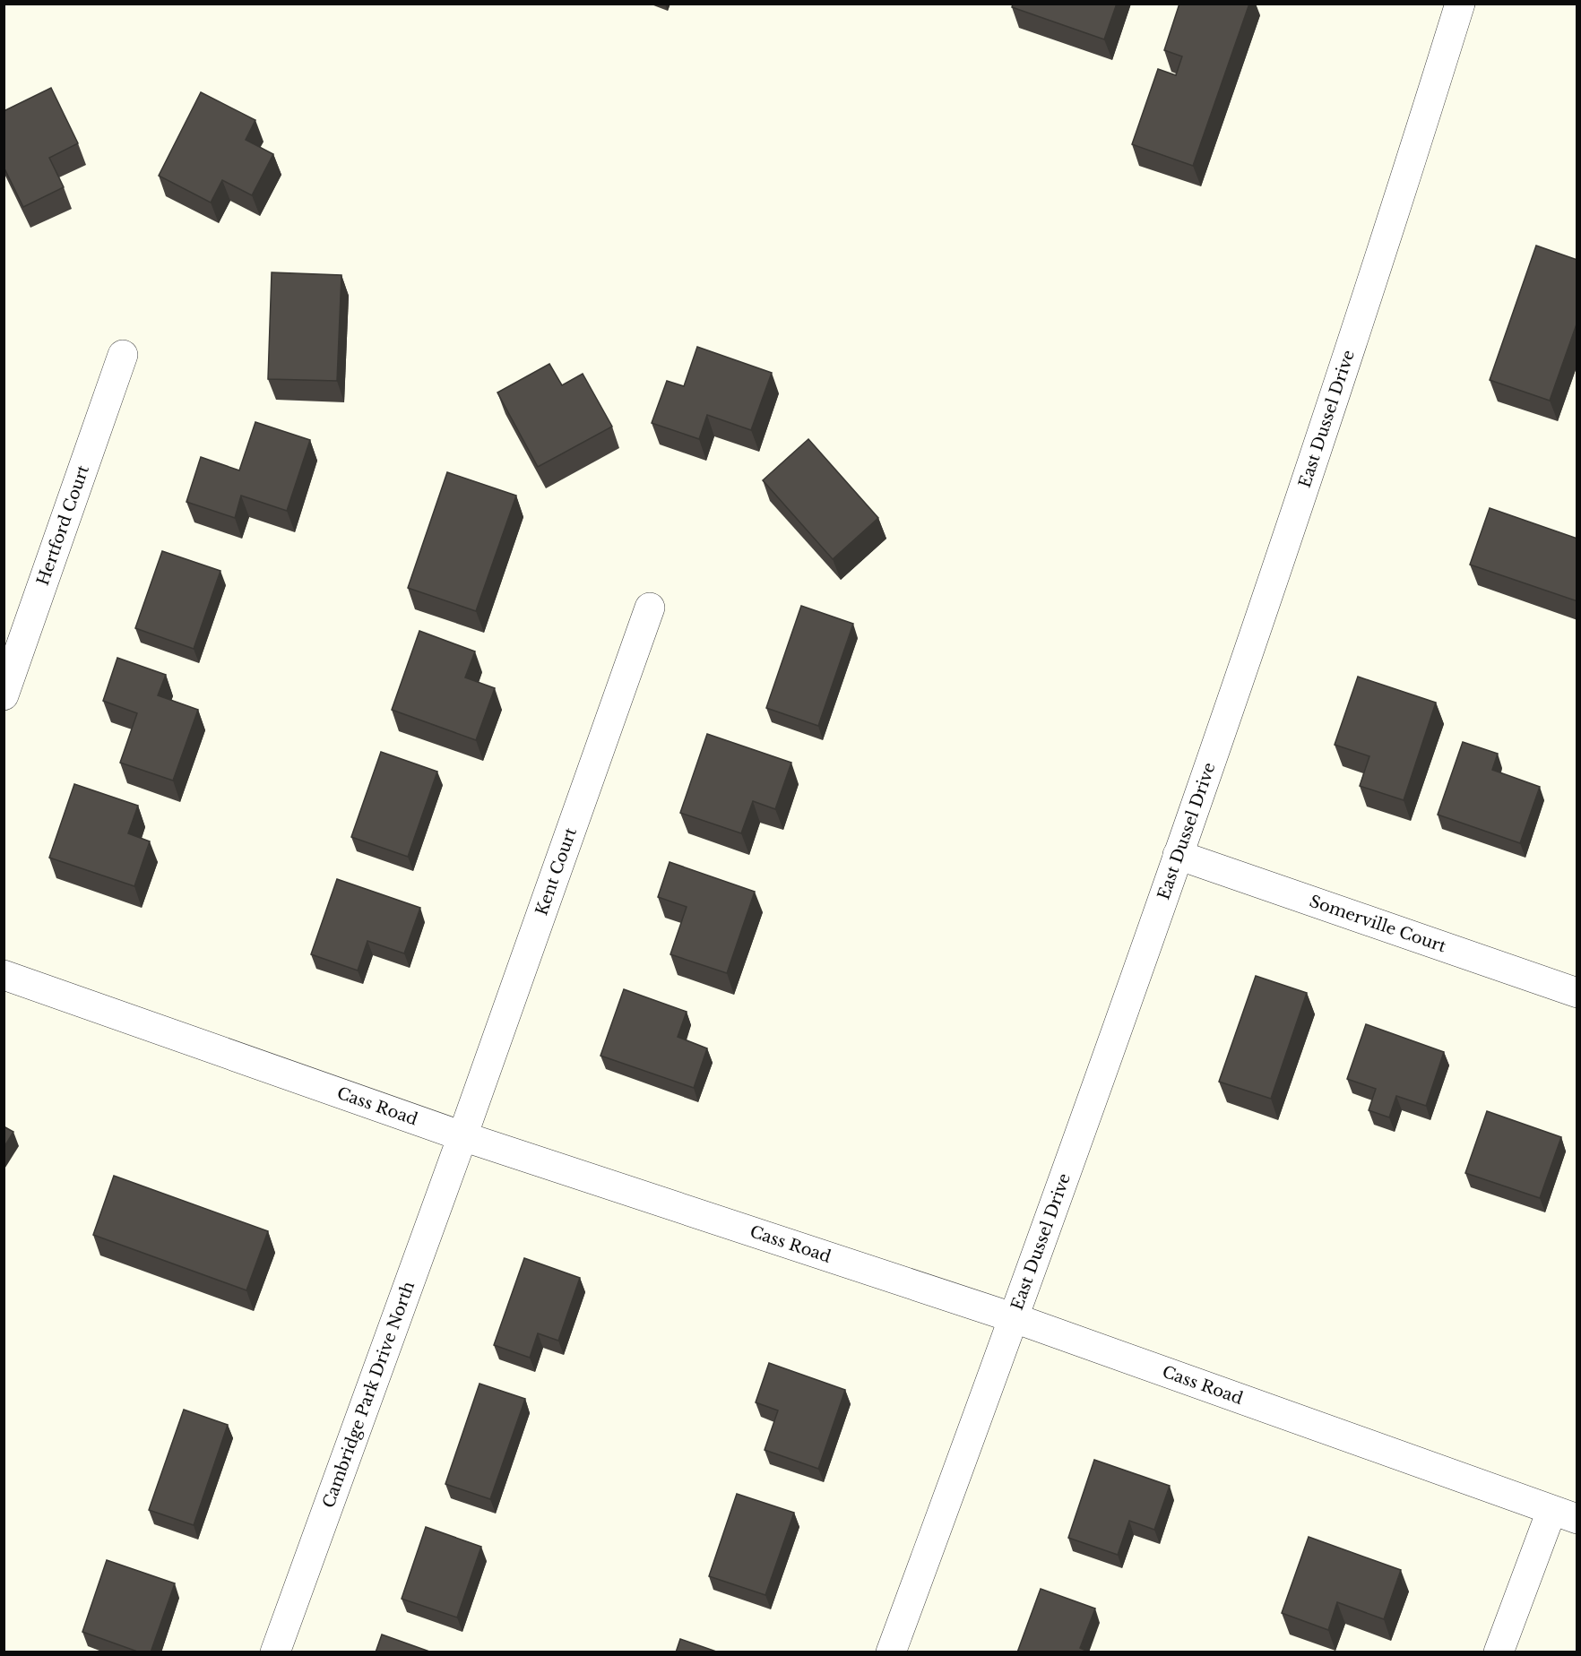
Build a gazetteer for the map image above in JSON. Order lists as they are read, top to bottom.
{
  "streets": {
    "street": [
      "East Dussel Drive",
      "Hertford Court",
      "Kent Court",
      "Somerville Court",
      "Cass Road",
      "Cambridge Park Drive North"
    ]
  },
  "crossings": [
    ["East Dussel Drive", "Somerville Court"],
    ["East Dussel Drive", "Cass Road"],
    ["Kent Court", "Cass Road"],
    ["Kent Court", "Cambridge Park Drive North"],
    ["Cass Road", "Cambridge Park Drive North"]
  ]
}
